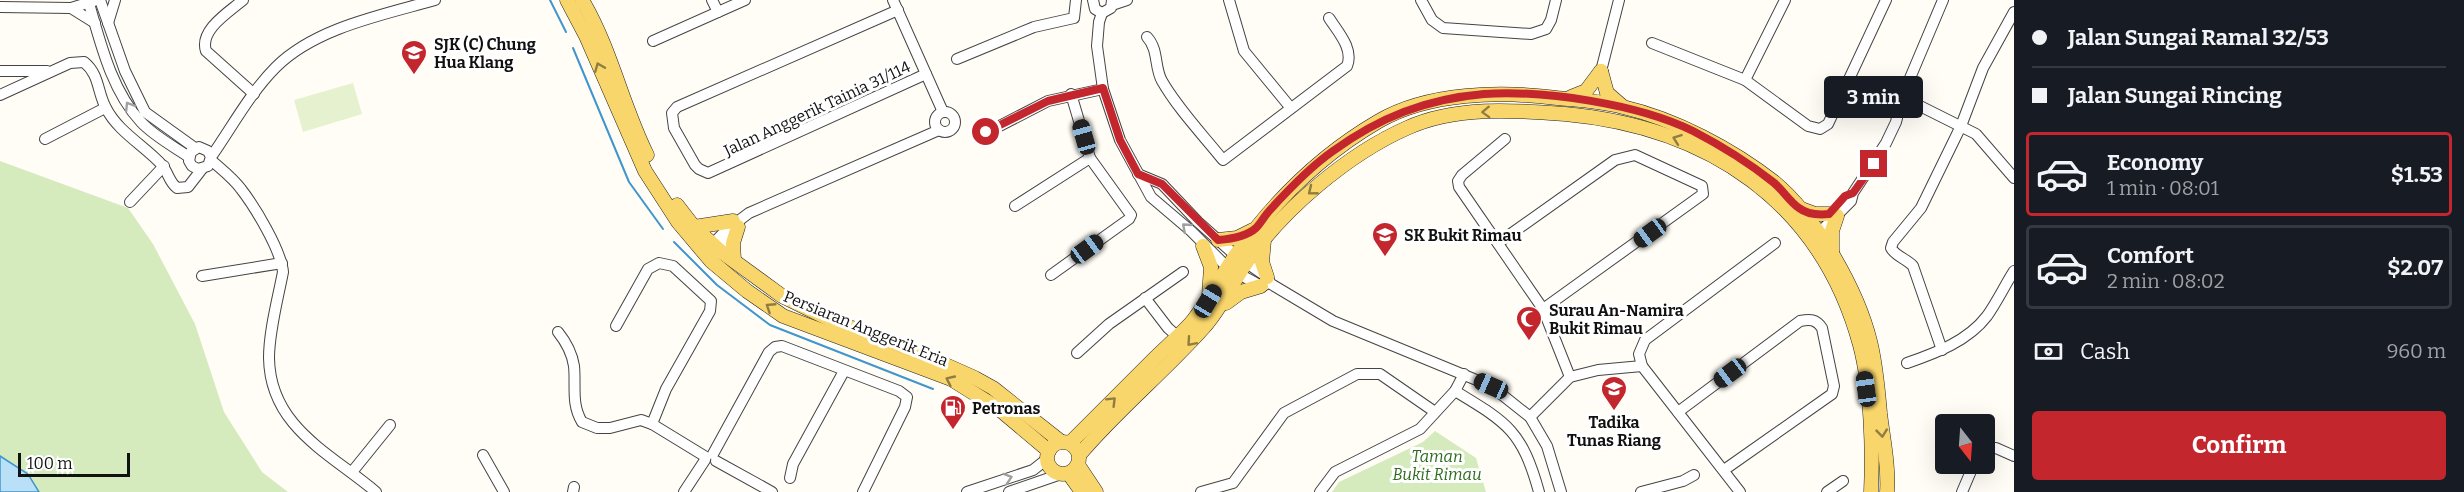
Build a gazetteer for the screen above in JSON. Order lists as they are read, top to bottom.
{
  "streets": {
    "main road": ["Persiaran Anggerik Eria"],
    "street": ["Jalan Anggerik Tainia 31/114"]
  },
  "parks": ["Taman Bukit Rimau"],
  "places": {
    "school or university": ["SJK (C) Chung Hua Klang", "SK Bukit Rimau", "Tadika Tunas Riang"],
    "mosque": ["Surau An-Namira Bukit Rimau"],
    "fuel station": ["Petronas"]
  },
  "scale_bar": "100 m",
  "north": "bottom",
  "page": {
    "banner": ["Jalan Sungai Ramal 32/53", "Jalan Sungai Rincing"],
    "bubble": "3 min",
    "list": [
      {
        "name": "Economy",
        "note": "1 min · 08:01",
        "value": "$1.53"
      },
      {
        "name": "Comfort",
        "note": "2 min · 08:02",
        "value": "$2.07"
      }
    ],
    "pay": ["Cash", "960 m"],
    "buttons": "Confirm",
    "scale": "100 m"
  }
}
